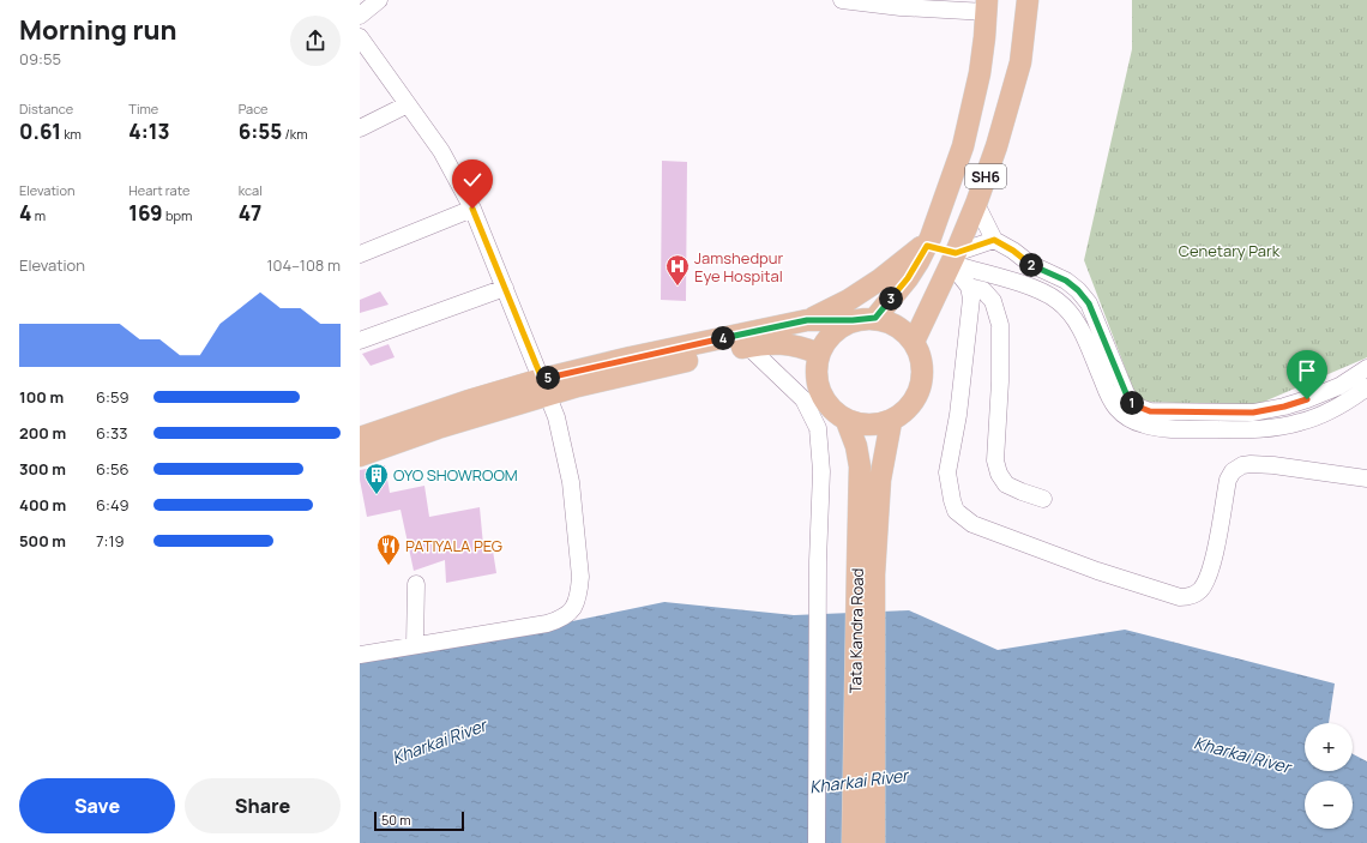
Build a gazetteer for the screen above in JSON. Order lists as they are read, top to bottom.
{
  "streets": {
    "main road": ["SH6", "Tata Kandra Road"]
  },
  "crossings": [
    ["SH6", "Tata Kandra Road"]
  ],
  "water": ["Kharkai River"],
  "parks": ["Cenetary Park"],
  "places": {
    "hospital": ["Jamshedpur Eye Hospital"],
    "building": ["OYO SHOWROOM"],
    "restaurant": ["PATIYALA PEG"]
  },
  "scale_bar": "50 m",
  "page": {
    "heading": ["Morning run", "09:55"],
    "stats": [
      ["Distance", "0.61 km"],
      ["Time", "4:13"],
      ["Pace", "6:55 /km"],
      ["Elevation", "4 m"],
      ["Heart rate", "169 bpm"],
      ["kcal", "47"]
    ],
    "chart": ["Elevation", "104–108 m"],
    "pins": [
      "2",
      "3",
      "4",
      "5",
      "1"
    ],
    "list": [
      {
        "name": "100 m",
        "note": "6:59"
      },
      {
        "name": "200 m",
        "note": "6:33"
      },
      {
        "name": "300 m",
        "note": "6:56"
      },
      {
        "name": "400 m",
        "note": "6:49"
      },
      {
        "name": "500 m",
        "note": "7:19"
      }
    ],
    "map_buttons": ["+", "−"],
    "buttons": ["Save", "Share"],
    "scale": "50 m"
  }
}
